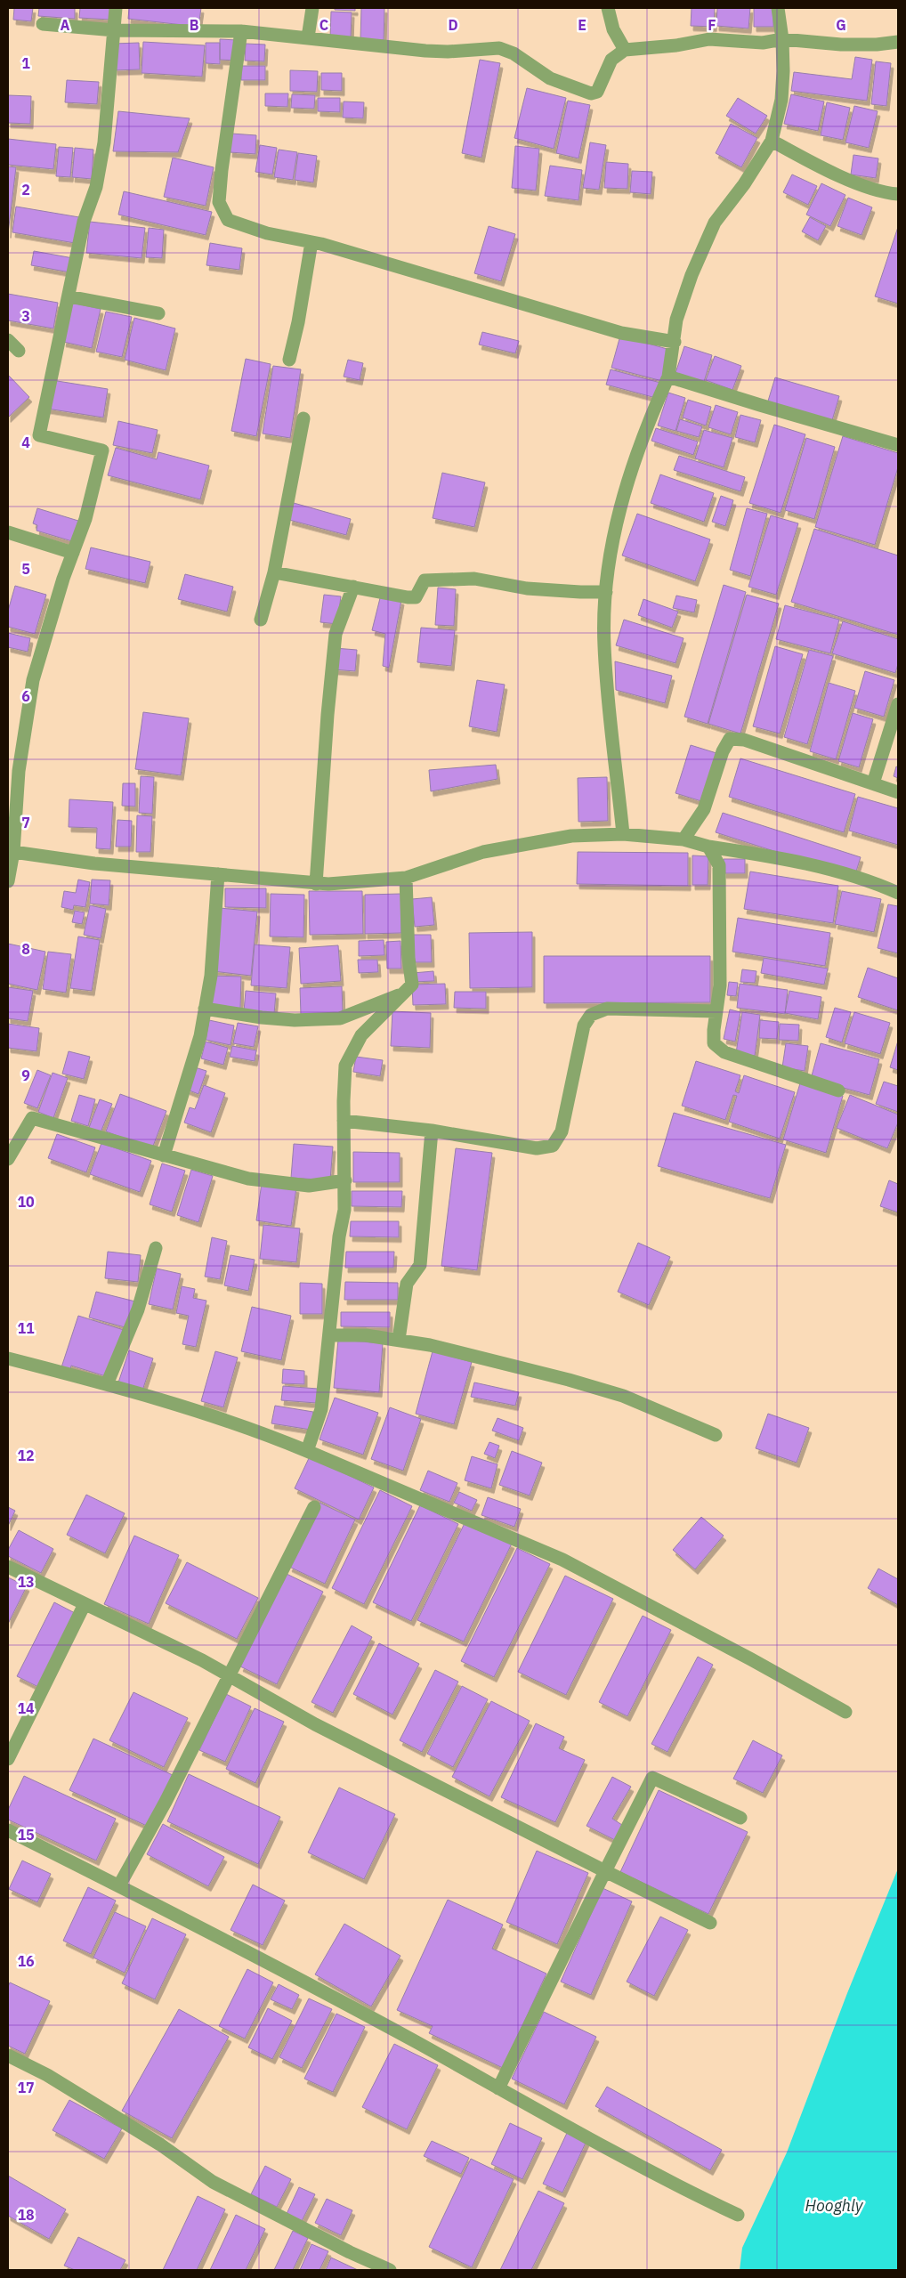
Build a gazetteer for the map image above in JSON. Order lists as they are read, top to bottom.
{
  "water": ["Hooghly"],
  "grid": {
    "columns": [
      "A",
      "B",
      "C",
      "D",
      "E",
      "F",
      "G"
    ],
    "rows": [
      "1",
      "2",
      "3",
      "4",
      "5",
      "6",
      "7",
      "8",
      "9",
      "10",
      "11",
      "12",
      "13",
      "14",
      "15",
      "16",
      "17",
      "18"
    ]
  }
}
